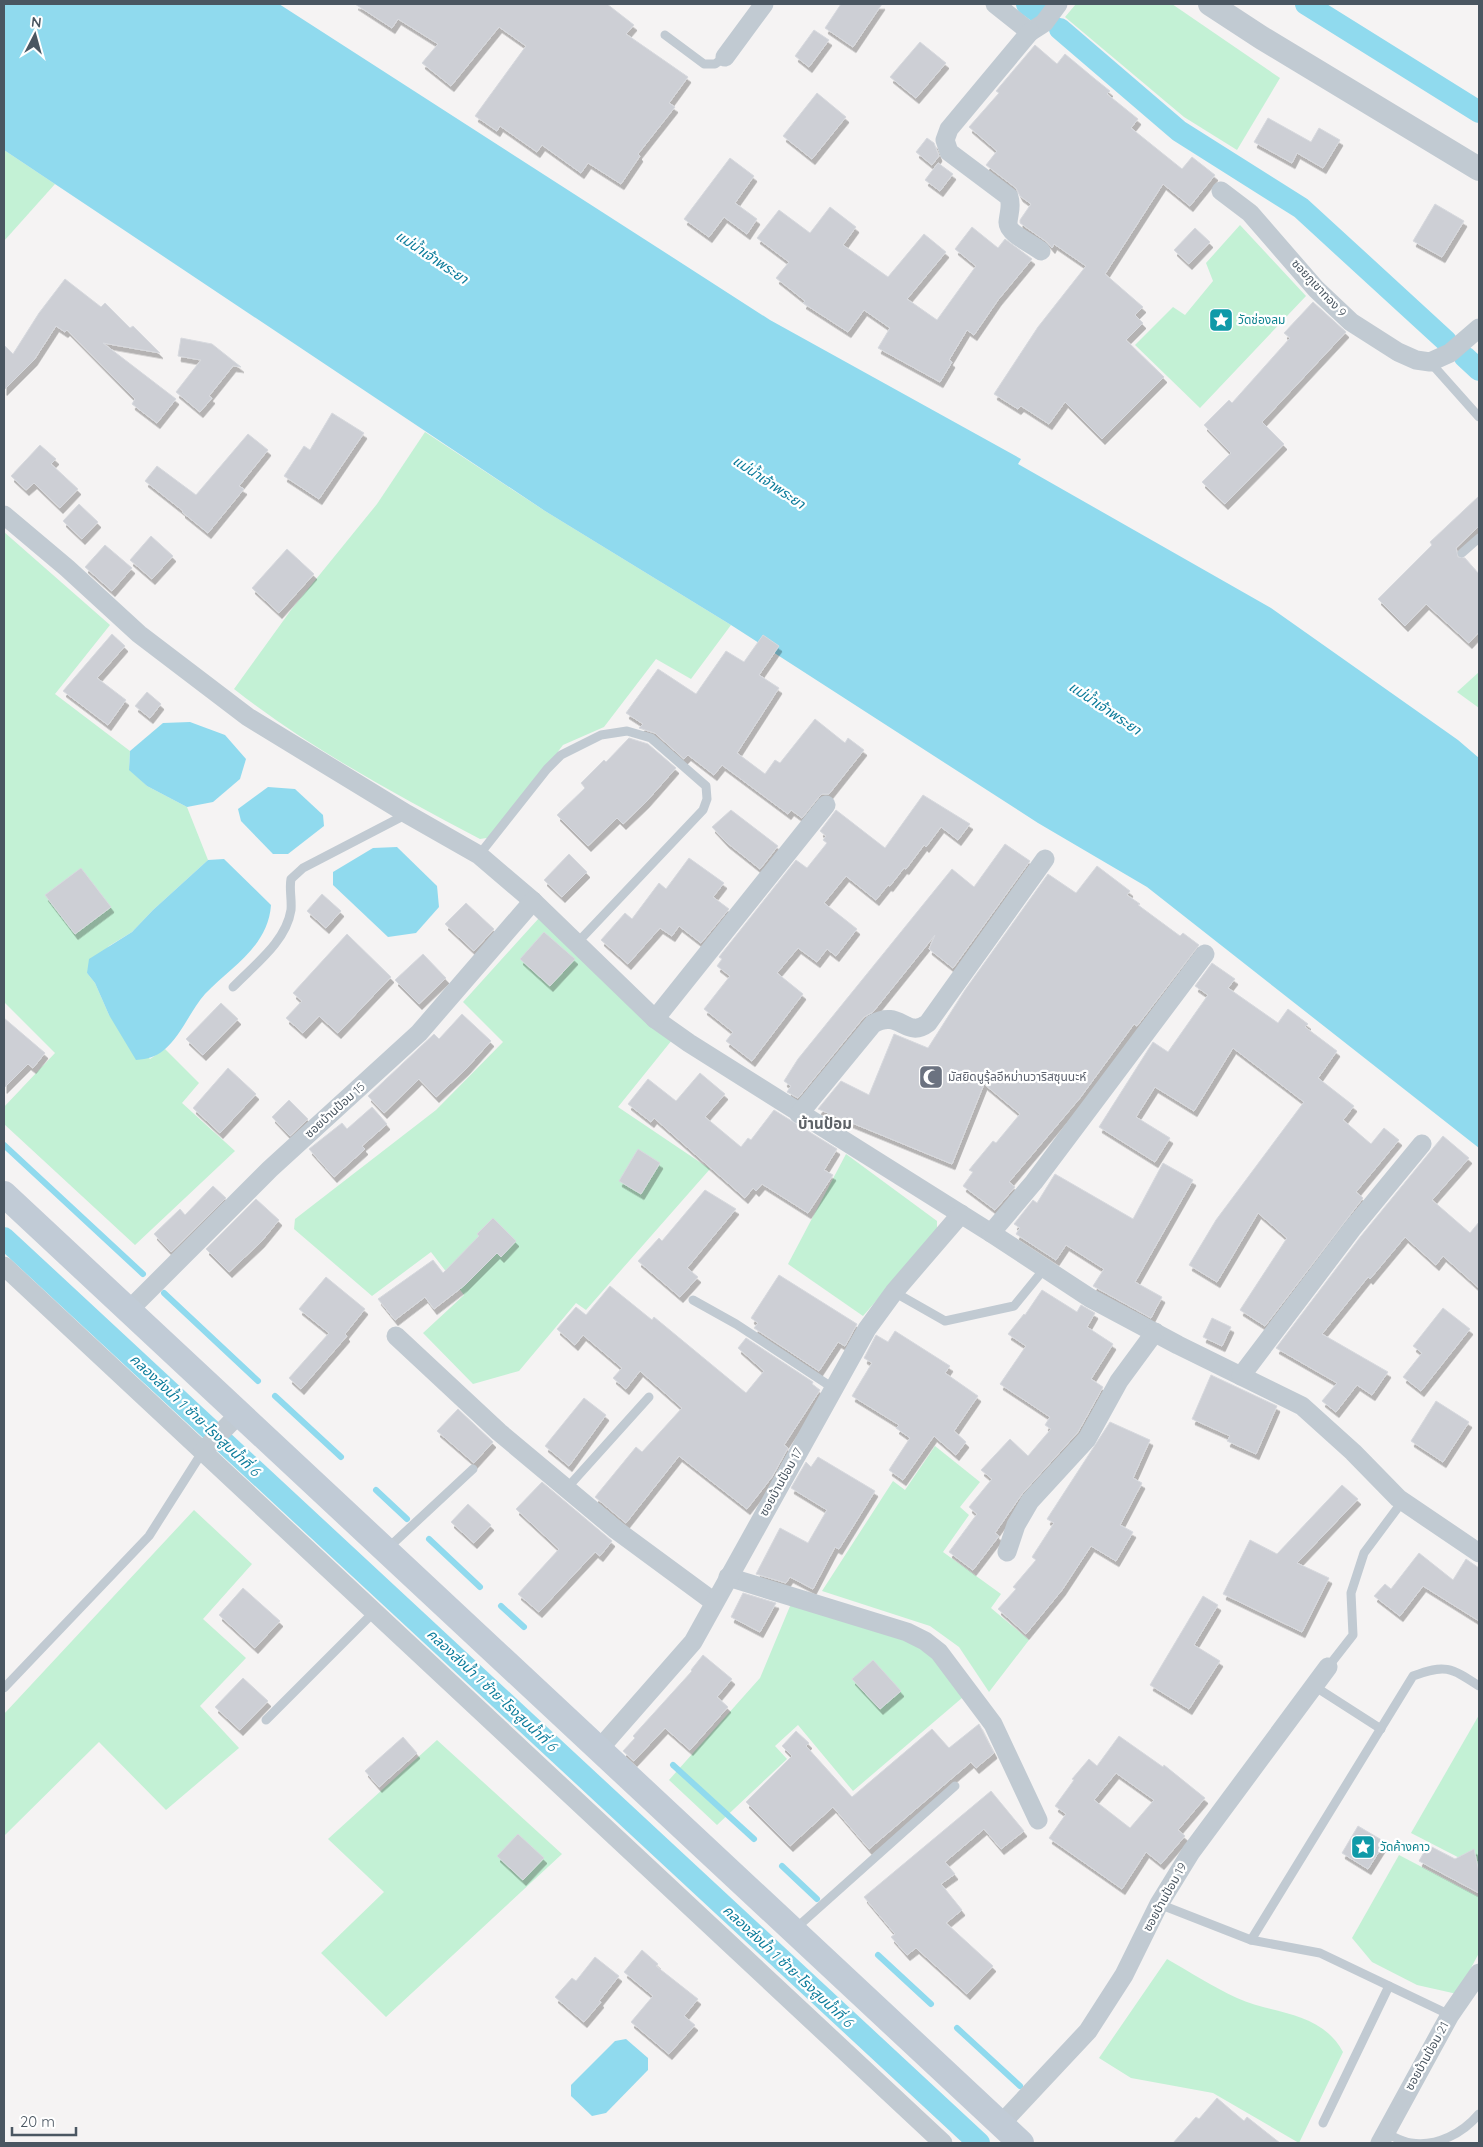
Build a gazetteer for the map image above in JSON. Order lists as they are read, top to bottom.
{
  "streets": {
    "street": [
      "ซอยภูเขาทอง 9",
      "ซอยบ้านป้อม 15",
      "ซอยบ้านป้อม 17",
      "ซอยบ้านป้อม 19",
      "ซอยบ้านป้อม 21"
    ]
  },
  "districts": ["บ้านป้อม"],
  "water": ["แม่น้ำเจ้าพระยา", "คลองส่งน้ำ 1 ซ้าย-โรงสูบน้ำที่ 6"],
  "places": {
    "place": ["วัดช่องลม", "วัดค้างคาว"],
    "mosque": ["มัสยิดนูรุ้ลอีหม่านวาริสซุนนะห์"]
  },
  "scale_bar": "20 m",
  "north": "top"
}
